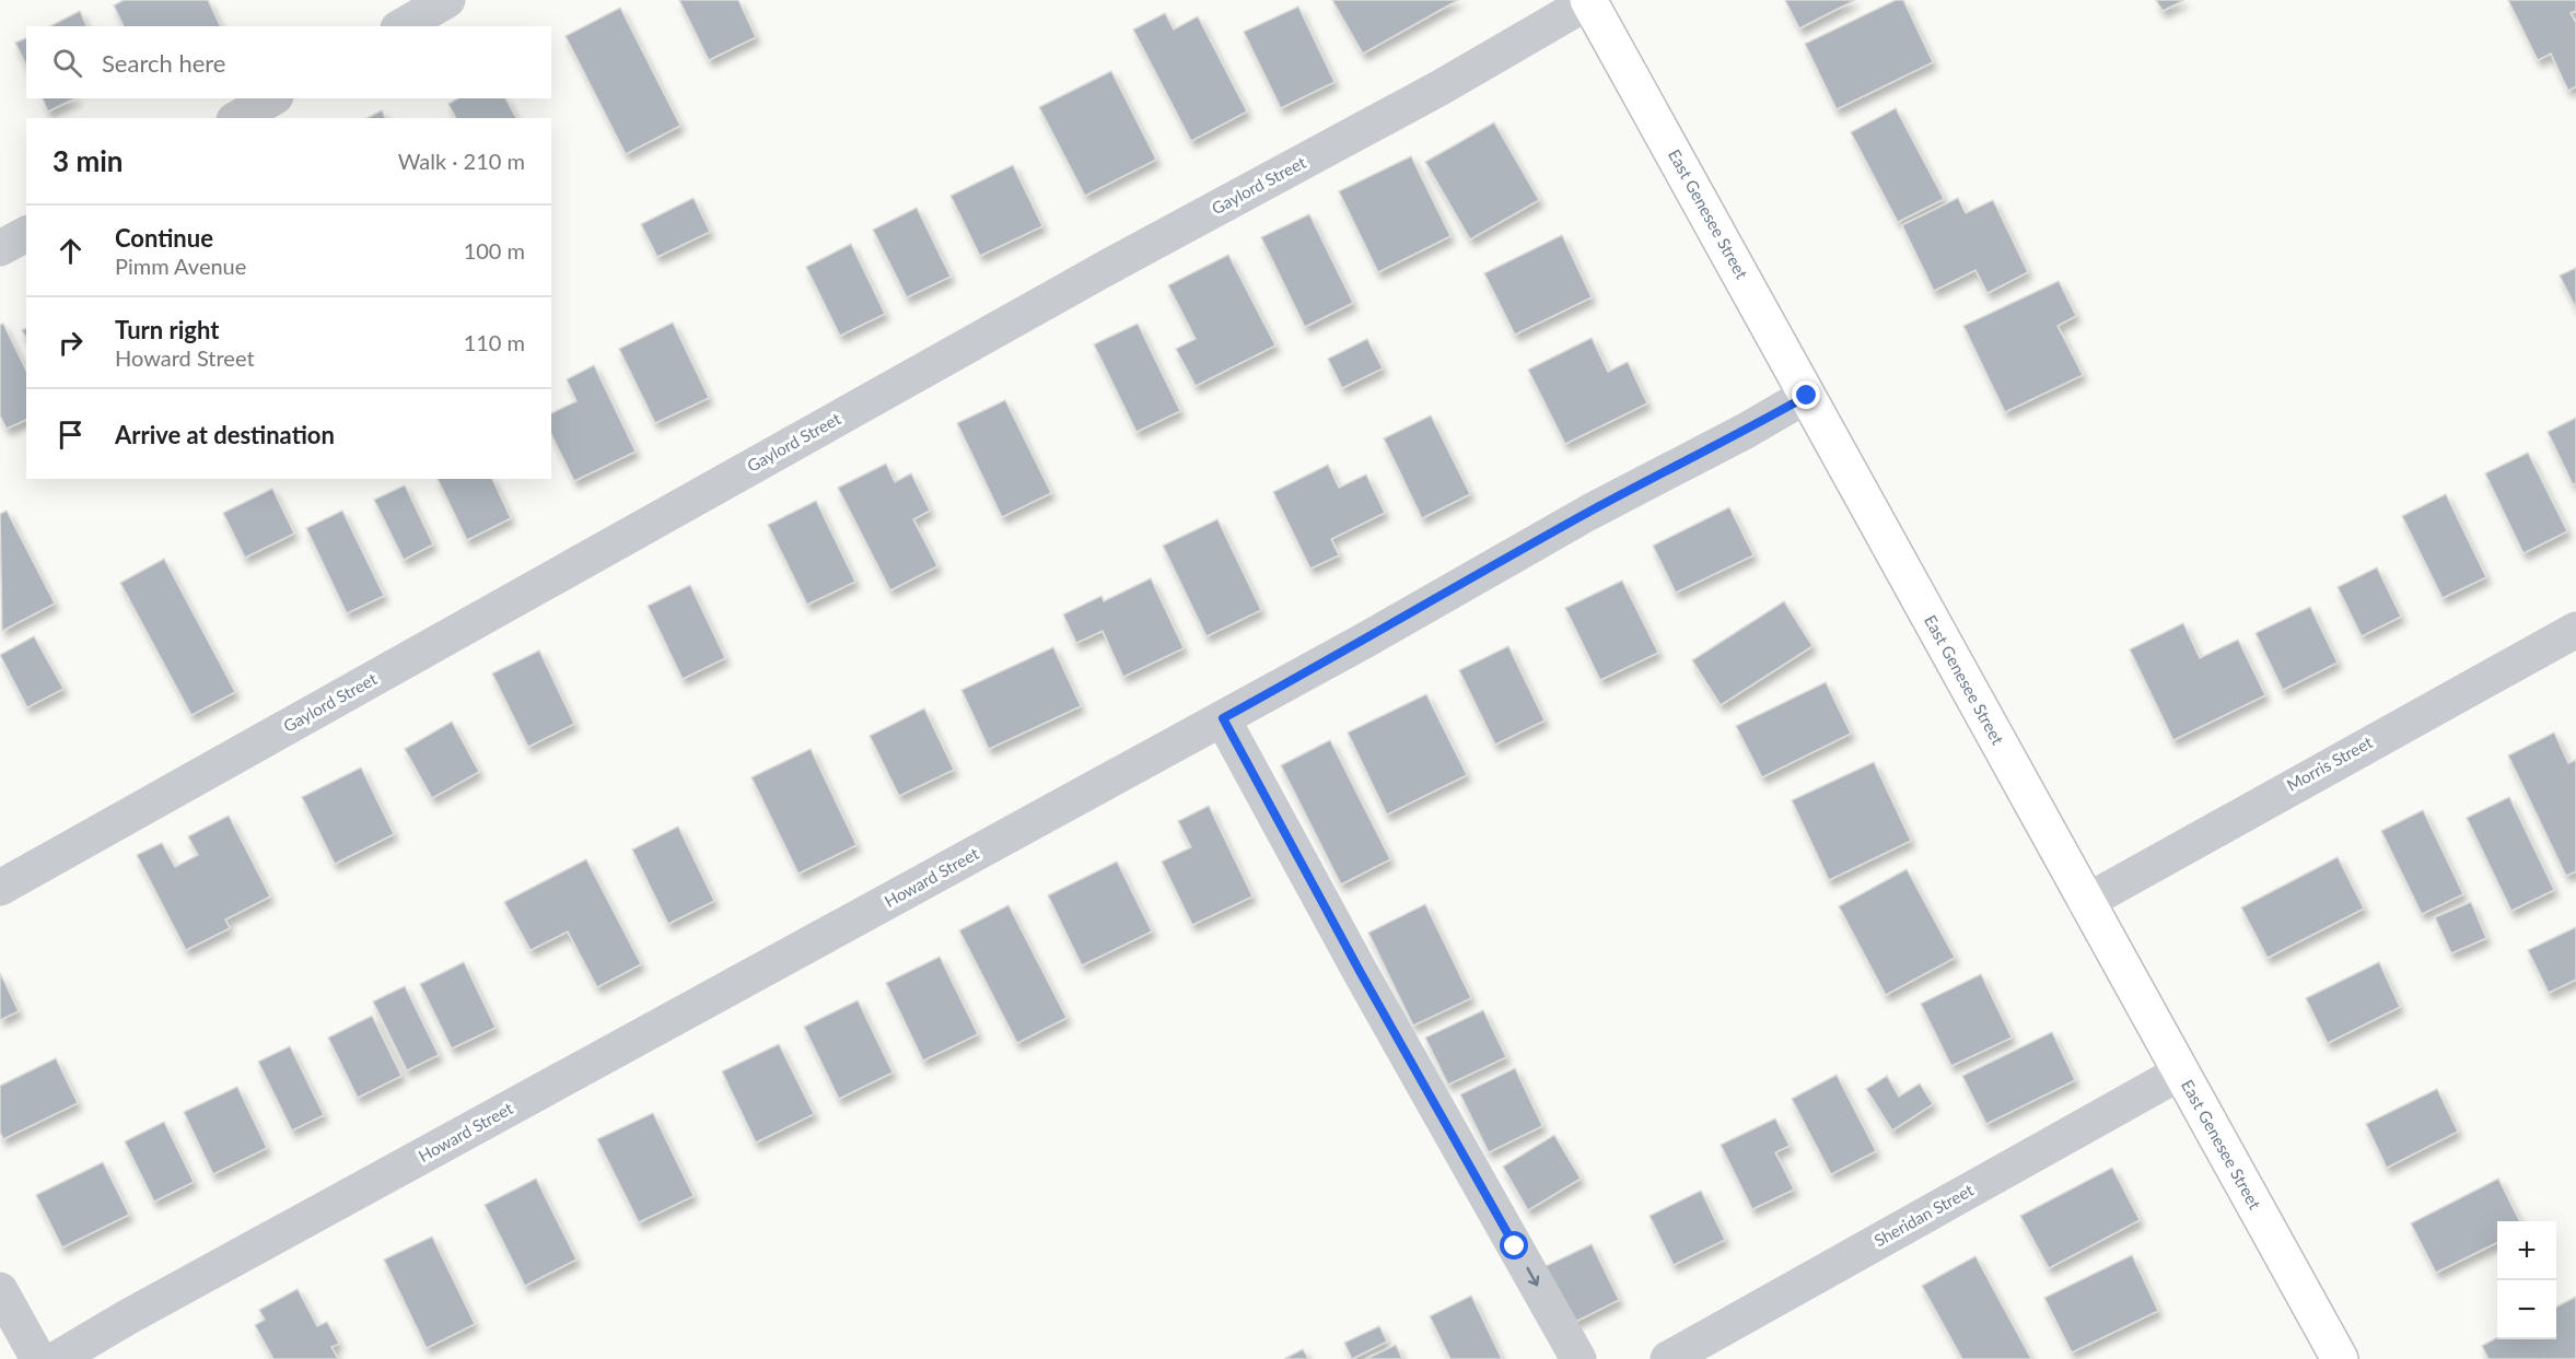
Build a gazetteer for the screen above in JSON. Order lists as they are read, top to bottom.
{
  "streets": {
    "highway": ["East Genesee Street"],
    "street": [
      "Gaylord Street",
      "Morris Street",
      "Howard Street",
      "Sheridan Street"
    ]
  },
  "crossings": [
    ["Gaylord Street", "East Genesee Street"],
    ["East Genesee Street", "Morris Street"],
    ["East Genesee Street", "Howard Street"],
    ["East Genesee Street", "Sheridan Street"]
  ],
  "page": {
    "search": "Search here",
    "heading": ["3 min", "Walk · 210 m"],
    "list": [
      ["Continue", "Pimm Avenue", "100 m"],
      ["Turn right", "Howard Street", "110 m"],
      "Arrive at destination"
    ],
    "map_buttons": ["+", "−"]
  }
}
